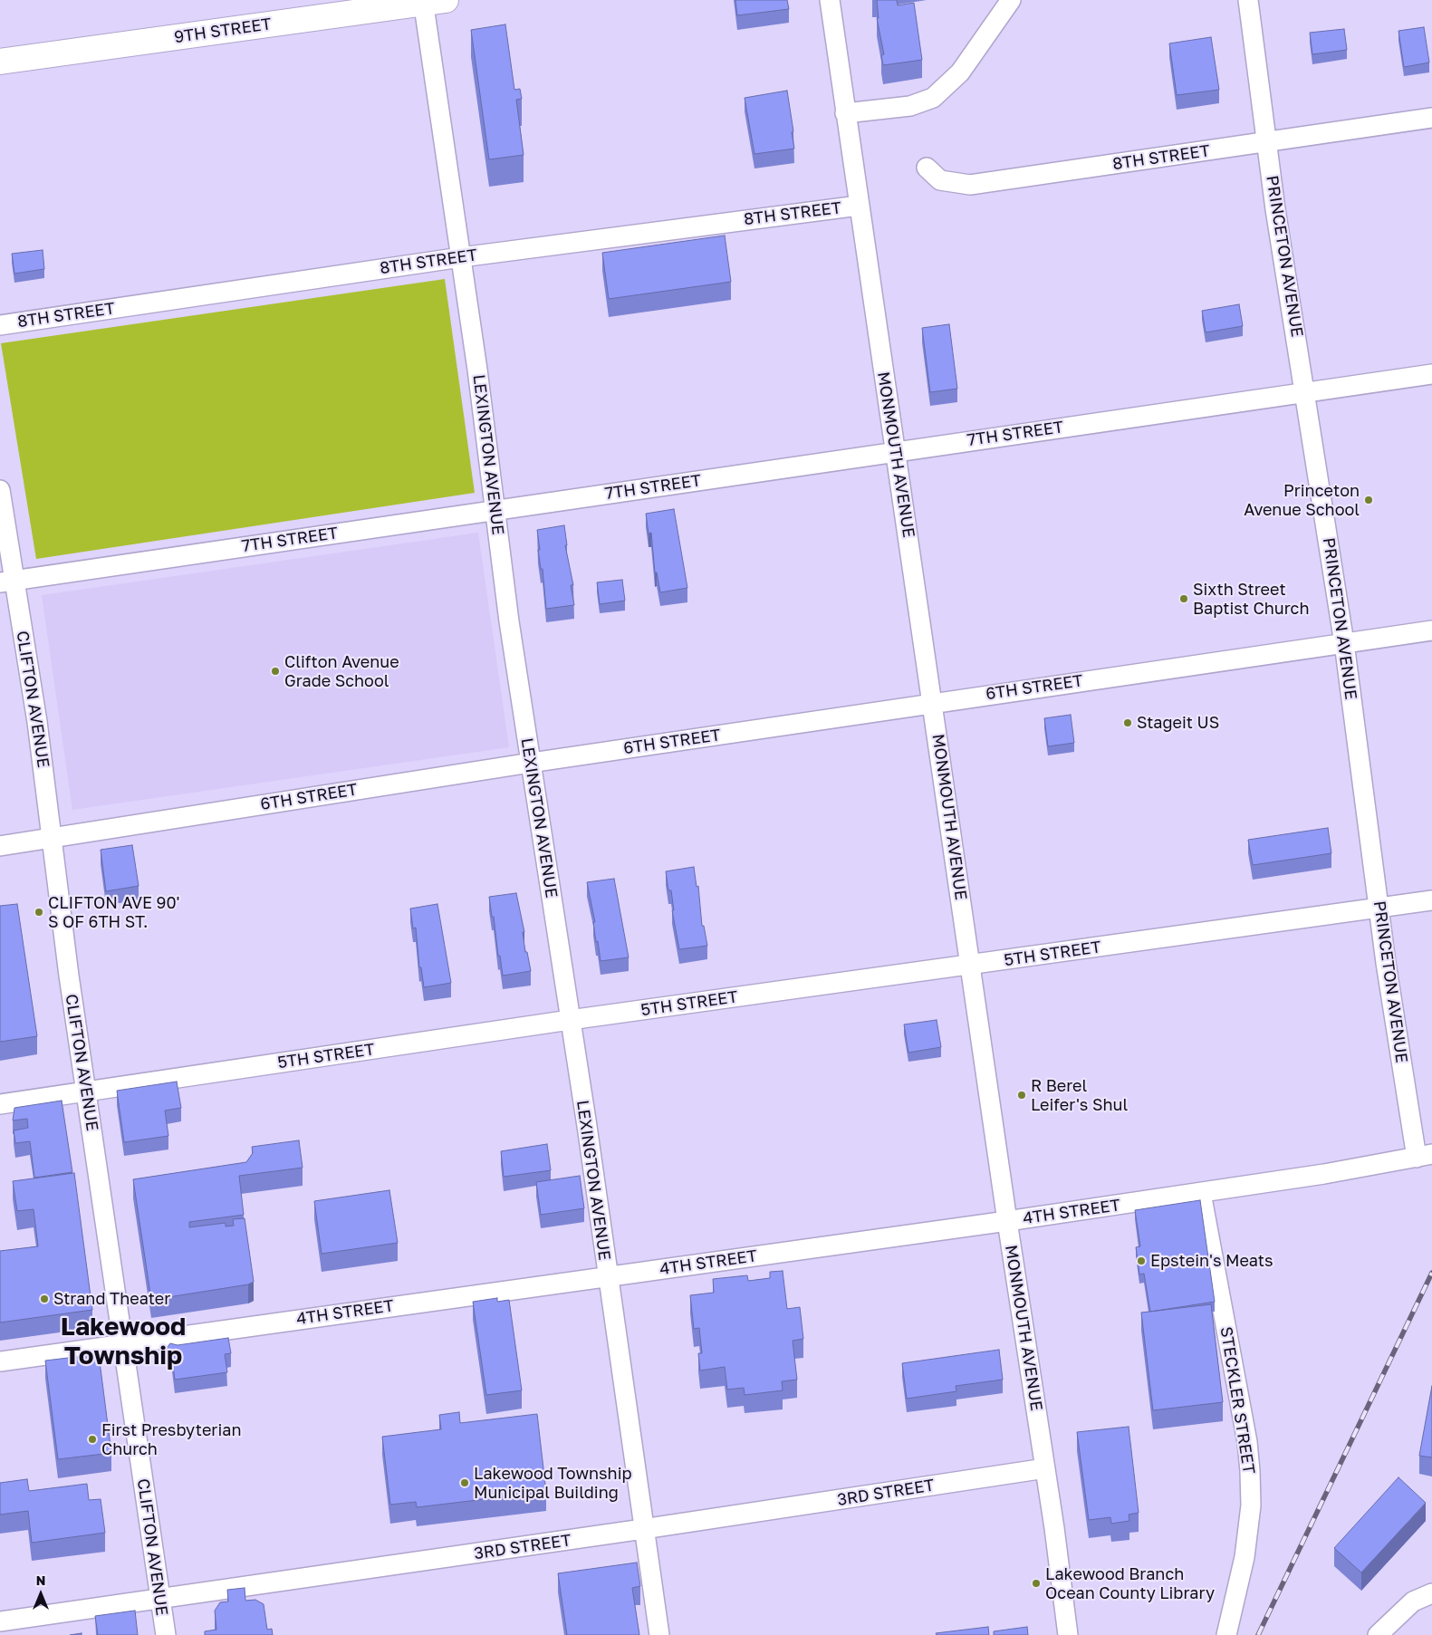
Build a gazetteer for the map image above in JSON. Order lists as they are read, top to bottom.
{
  "streets": {
    "main road": ["9TH STREET"],
    "street": [
      "8TH STREET",
      "PRINCETON AVENUE",
      "7TH STREET",
      "LEXINGTON AVENUE",
      "MONMOUTH AVENUE",
      "6TH STREET",
      "CLIFTON AVENUE",
      "5TH STREET",
      "4TH STREET",
      "STECKLER STREET",
      "3RD STREET"
    ]
  },
  "crossings": [
    ["9TH STREET", "LEXINGTON AVENUE"],
    ["8TH STREET", "PRINCETON AVENUE"],
    ["8TH STREET", "LEXINGTON AVENUE"],
    ["8TH STREET", "MONMOUTH AVENUE"],
    ["PRINCETON AVENUE", "7TH STREET"],
    ["PRINCETON AVENUE", "6TH STREET"],
    ["PRINCETON AVENUE", "5TH STREET"],
    ["PRINCETON AVENUE", "4TH STREET"],
    ["7TH STREET", "LEXINGTON AVENUE"],
    ["7TH STREET", "MONMOUTH AVENUE"],
    ["7TH STREET", "CLIFTON AVENUE"],
    ["LEXINGTON AVENUE", "6TH STREET"],
    ["LEXINGTON AVENUE", "5TH STREET"],
    ["LEXINGTON AVENUE", "4TH STREET"],
    ["LEXINGTON AVENUE", "3RD STREET"],
    ["MONMOUTH AVENUE", "6TH STREET"],
    ["MONMOUTH AVENUE", "5TH STREET"],
    ["MONMOUTH AVENUE", "4TH STREET"],
    ["MONMOUTH AVENUE", "3RD STREET"],
    ["6TH STREET", "CLIFTON AVENUE"],
    ["CLIFTON AVENUE", "5TH STREET"],
    ["CLIFTON AVENUE", "4TH STREET"],
    ["CLIFTON AVENUE", "3RD STREET"],
    ["4TH STREET", "STECKLER STREET"]
  ],
  "districts": ["Lakewood Township"],
  "places": [
    "Princeton Avenue School",
    "Sixth Street Baptist Church",
    "Clifton Avenue Grade School",
    "Stageit US",
    "CLIFTON AVE 90' S OF 6TH ST.",
    "R Berel Leifer's Shul",
    "Epstein's Meats",
    "Strand Theater",
    "First Presbyterian Church",
    "Lakewood Township Municipal Building",
    "Lakewood Branch Ocean County Library"
  ],
  "north": "top"
}
